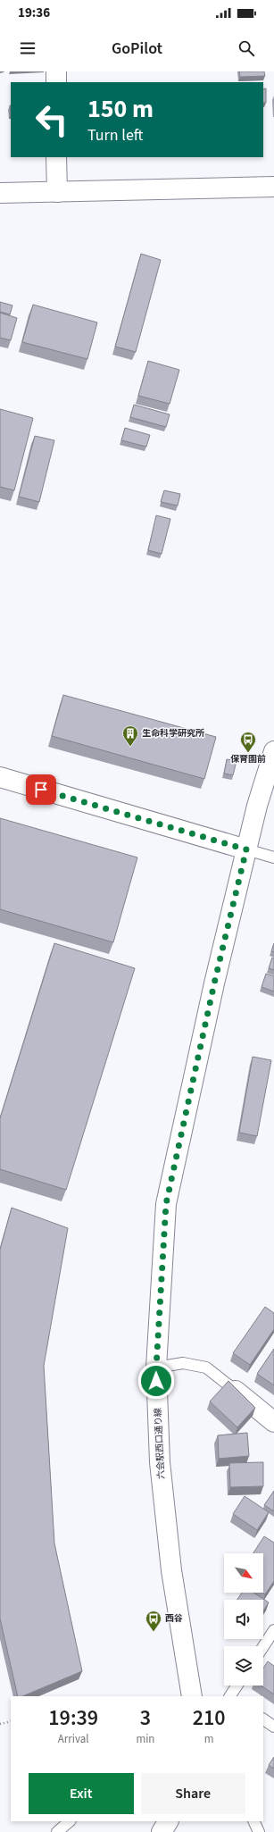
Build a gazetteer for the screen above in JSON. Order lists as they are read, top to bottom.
{
  "streets": {
    "street": ["六会駅西口通り線"]
  },
  "places": {
    "building": ["生命科学研究所"],
    "bus stop": ["保育園前", "西谷"]
  },
  "north": "bottom right",
  "page": {
    "status": "19:36",
    "header": "GoPilot",
    "turn": ["150 m", "Turn left"],
    "eta": [
      "19:39",
      "Arrival",
      "3",
      "min",
      "210",
      "m"
    ],
    "buttons": ["Exit", "Share"]
  }
}
